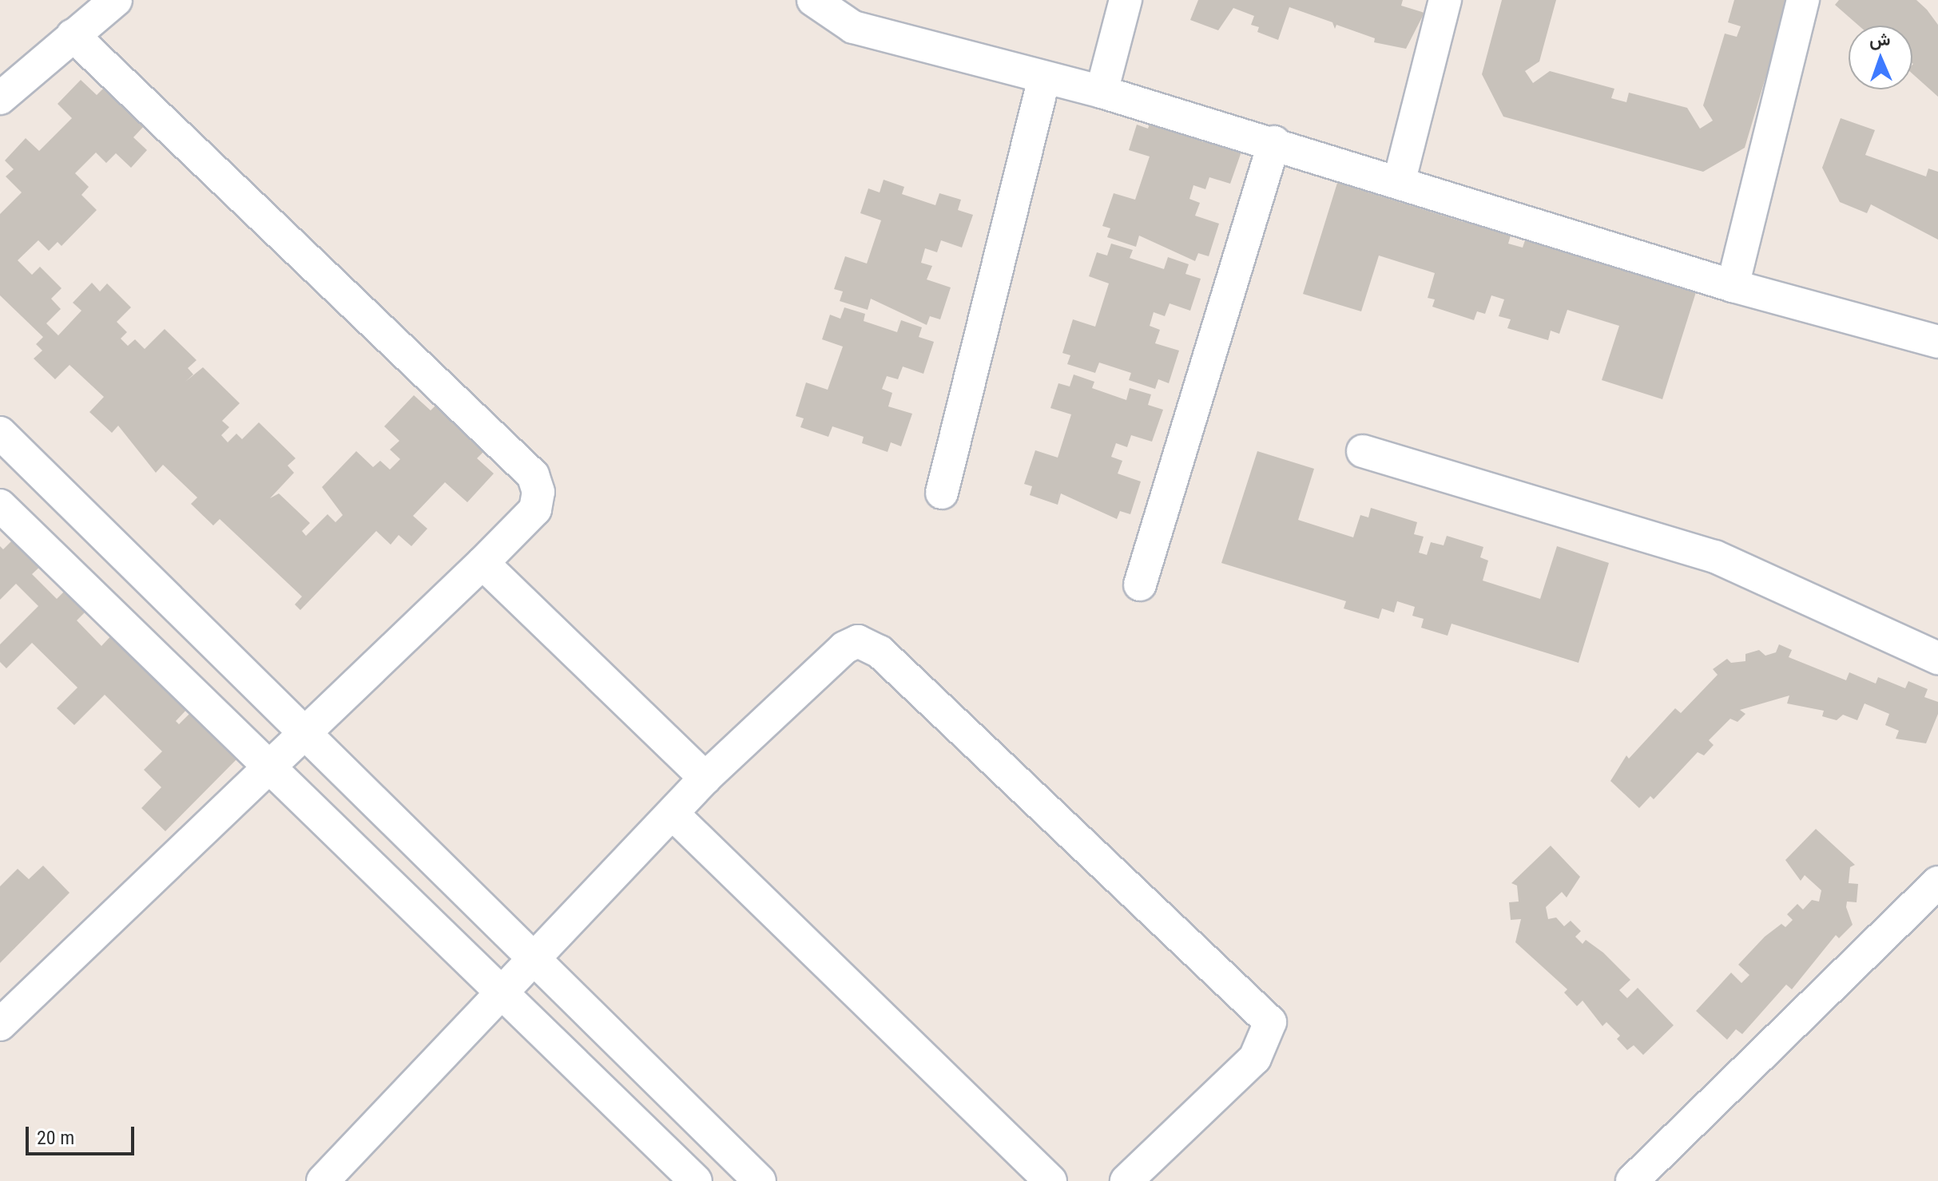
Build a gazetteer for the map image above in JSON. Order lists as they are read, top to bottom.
{
  "scale_bar": "20 m",
  "north": "top"
}
